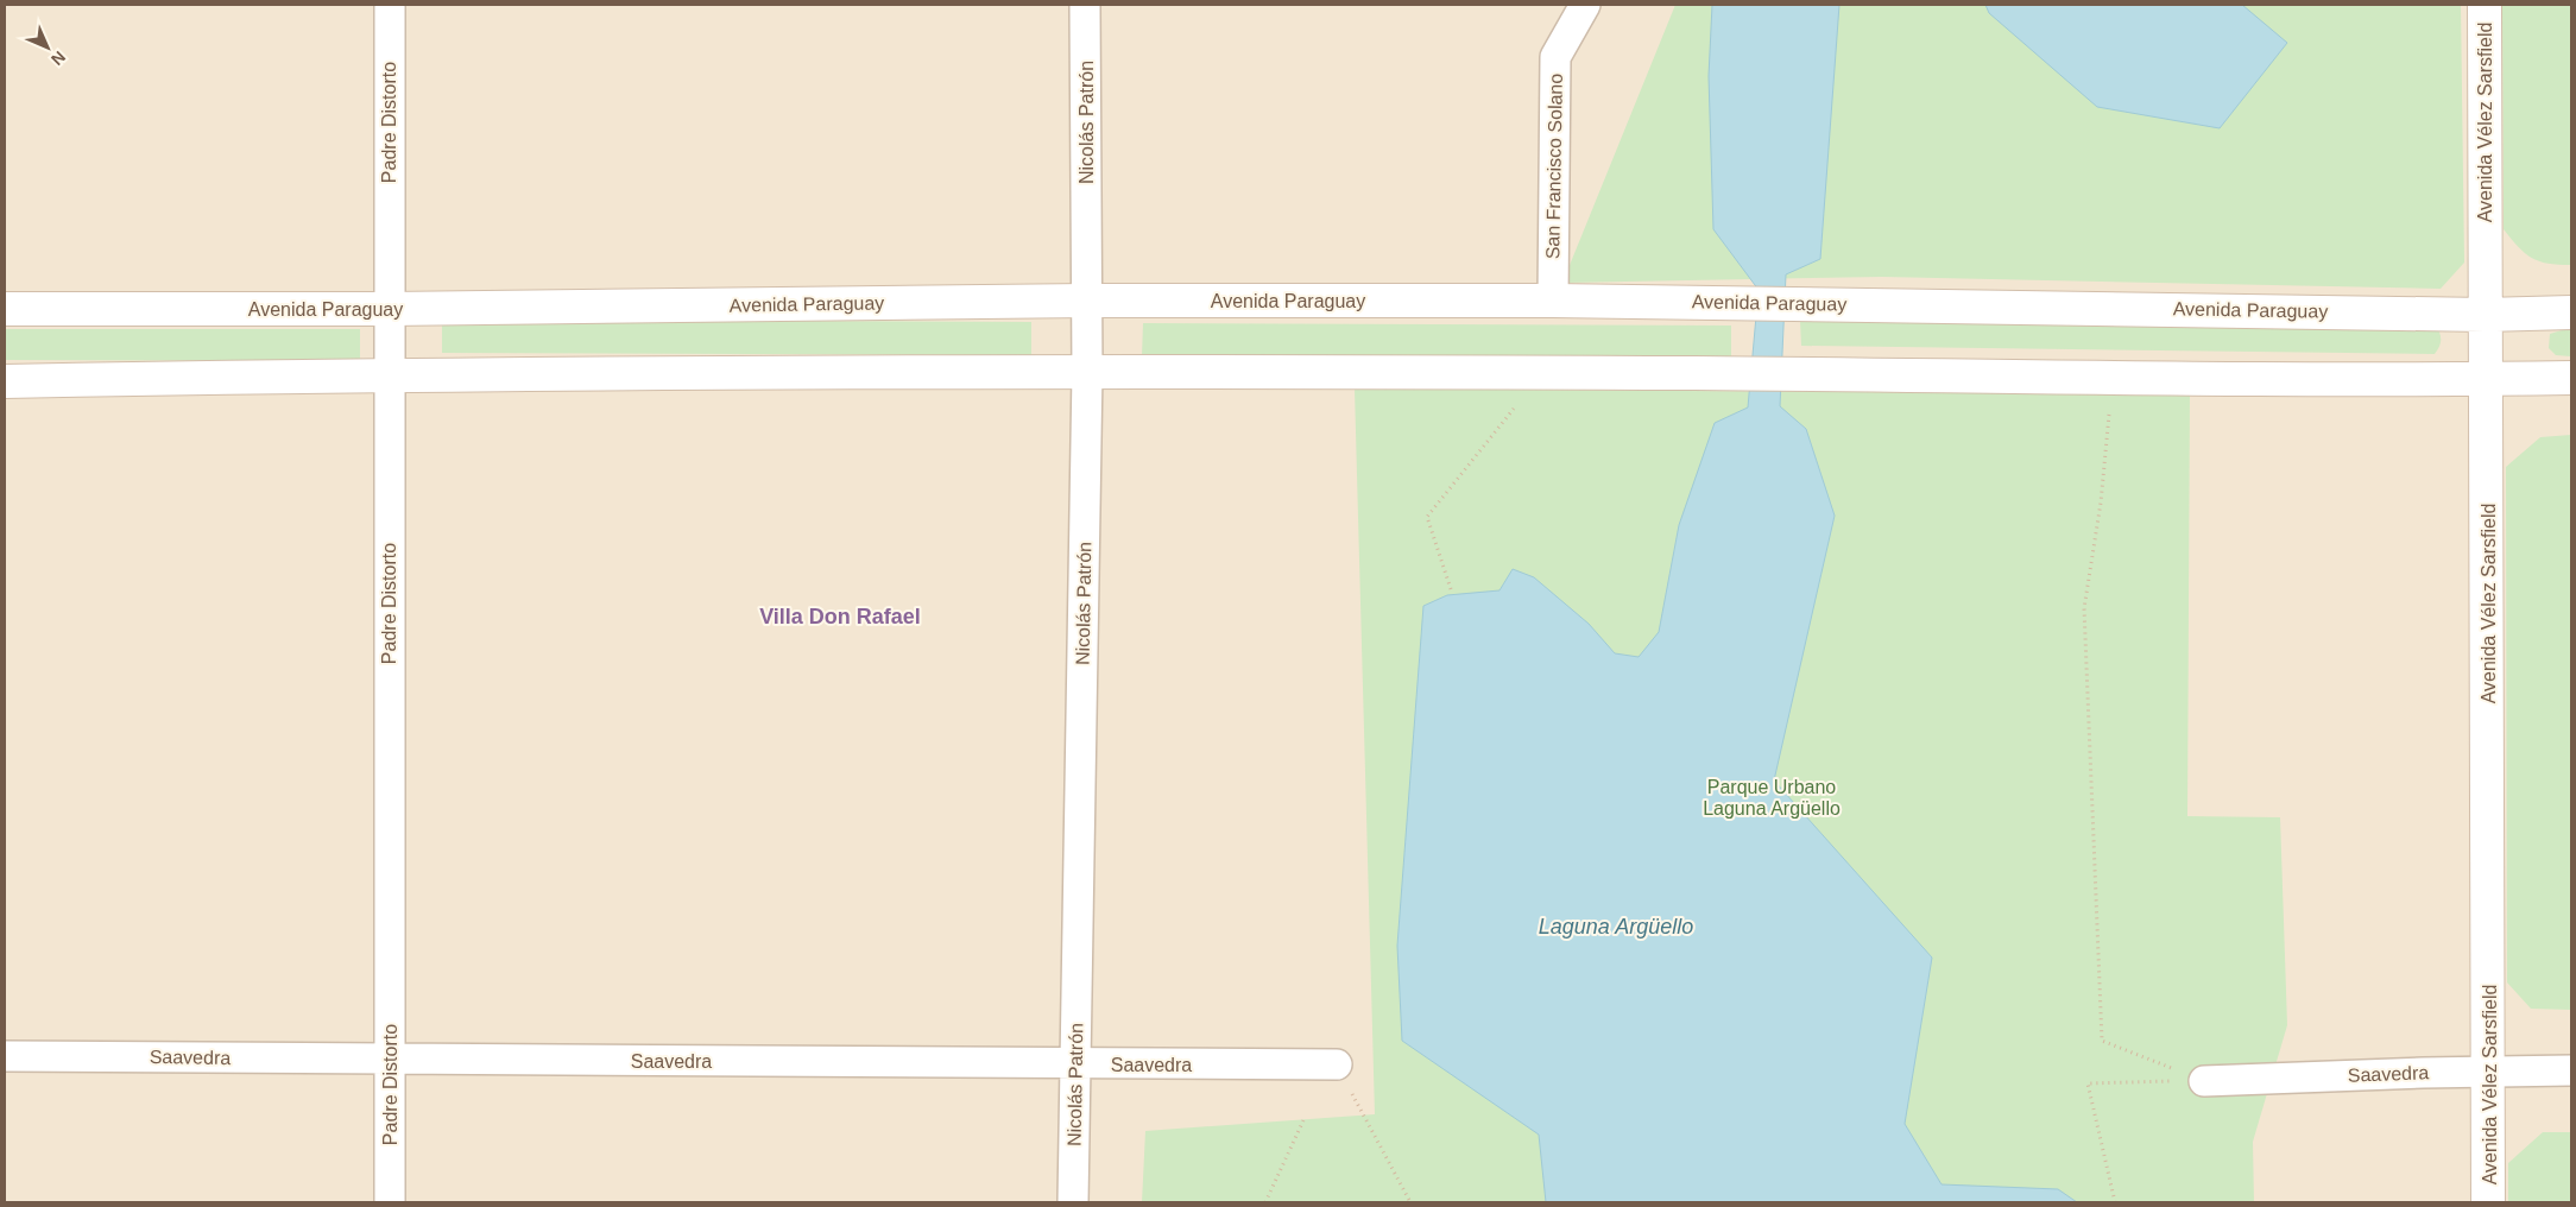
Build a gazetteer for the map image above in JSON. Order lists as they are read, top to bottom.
{
  "streets": {
    "main road": ["Avenida Vélez Sarsfield", "Avenida Paraguay"],
    "street": [
      "Padre Distorto",
      "Nicolás Patrón",
      "San Francisco Solano",
      "Saavedra"
    ]
  },
  "crossings": [
    ["Padre Distorto", "Avenida Paraguay"],
    ["Padre Distorto", "Saavedra"],
    ["Nicolás Patrón", "Avenida Paraguay"],
    ["Nicolás Patrón", "Saavedra"],
    ["Avenida Vélez Sarsfield", "Avenida Paraguay"],
    ["Avenida Vélez Sarsfield", "Saavedra"],
    ["San Francisco Solano", "Avenida Paraguay"]
  ],
  "districts": ["Villa Don Rafael"],
  "water": ["Laguna Argüello"],
  "parks": ["Parque Urbano Laguna Argüello"],
  "north": "bottom right"
}
